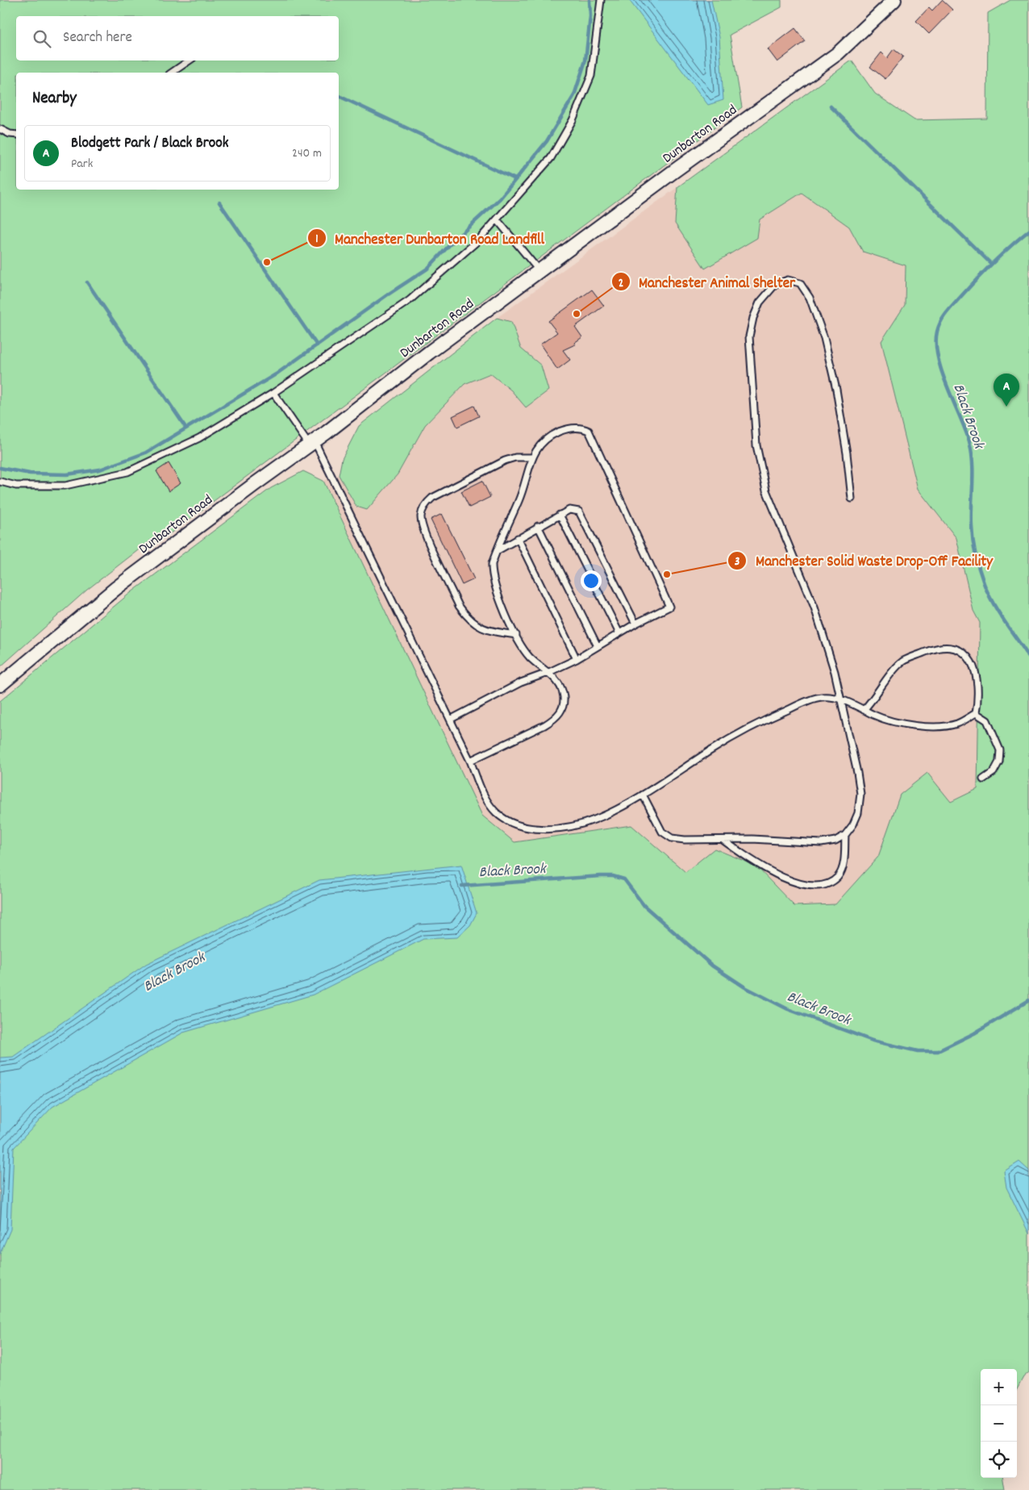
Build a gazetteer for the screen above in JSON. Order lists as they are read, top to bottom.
{
  "streets": {
    "street": ["Dunbarton Road"]
  },
  "water": ["Black Brook"],
  "places": ["Manchester Dunbarton Road Landfill", "Manchester Animal Shelter", "Manchester Solid Waste Drop-Off Facility"],
  "page": {
    "search": "Search here",
    "heading": "Nearby",
    "list": [
      {
        "mark": "A",
        "name": "Blodgett Park / Black Brook",
        "note": "Park",
        "value": "240 m"
      }
    ],
    "pins": "A",
    "map_buttons": ["+", "−"]
  }
}
